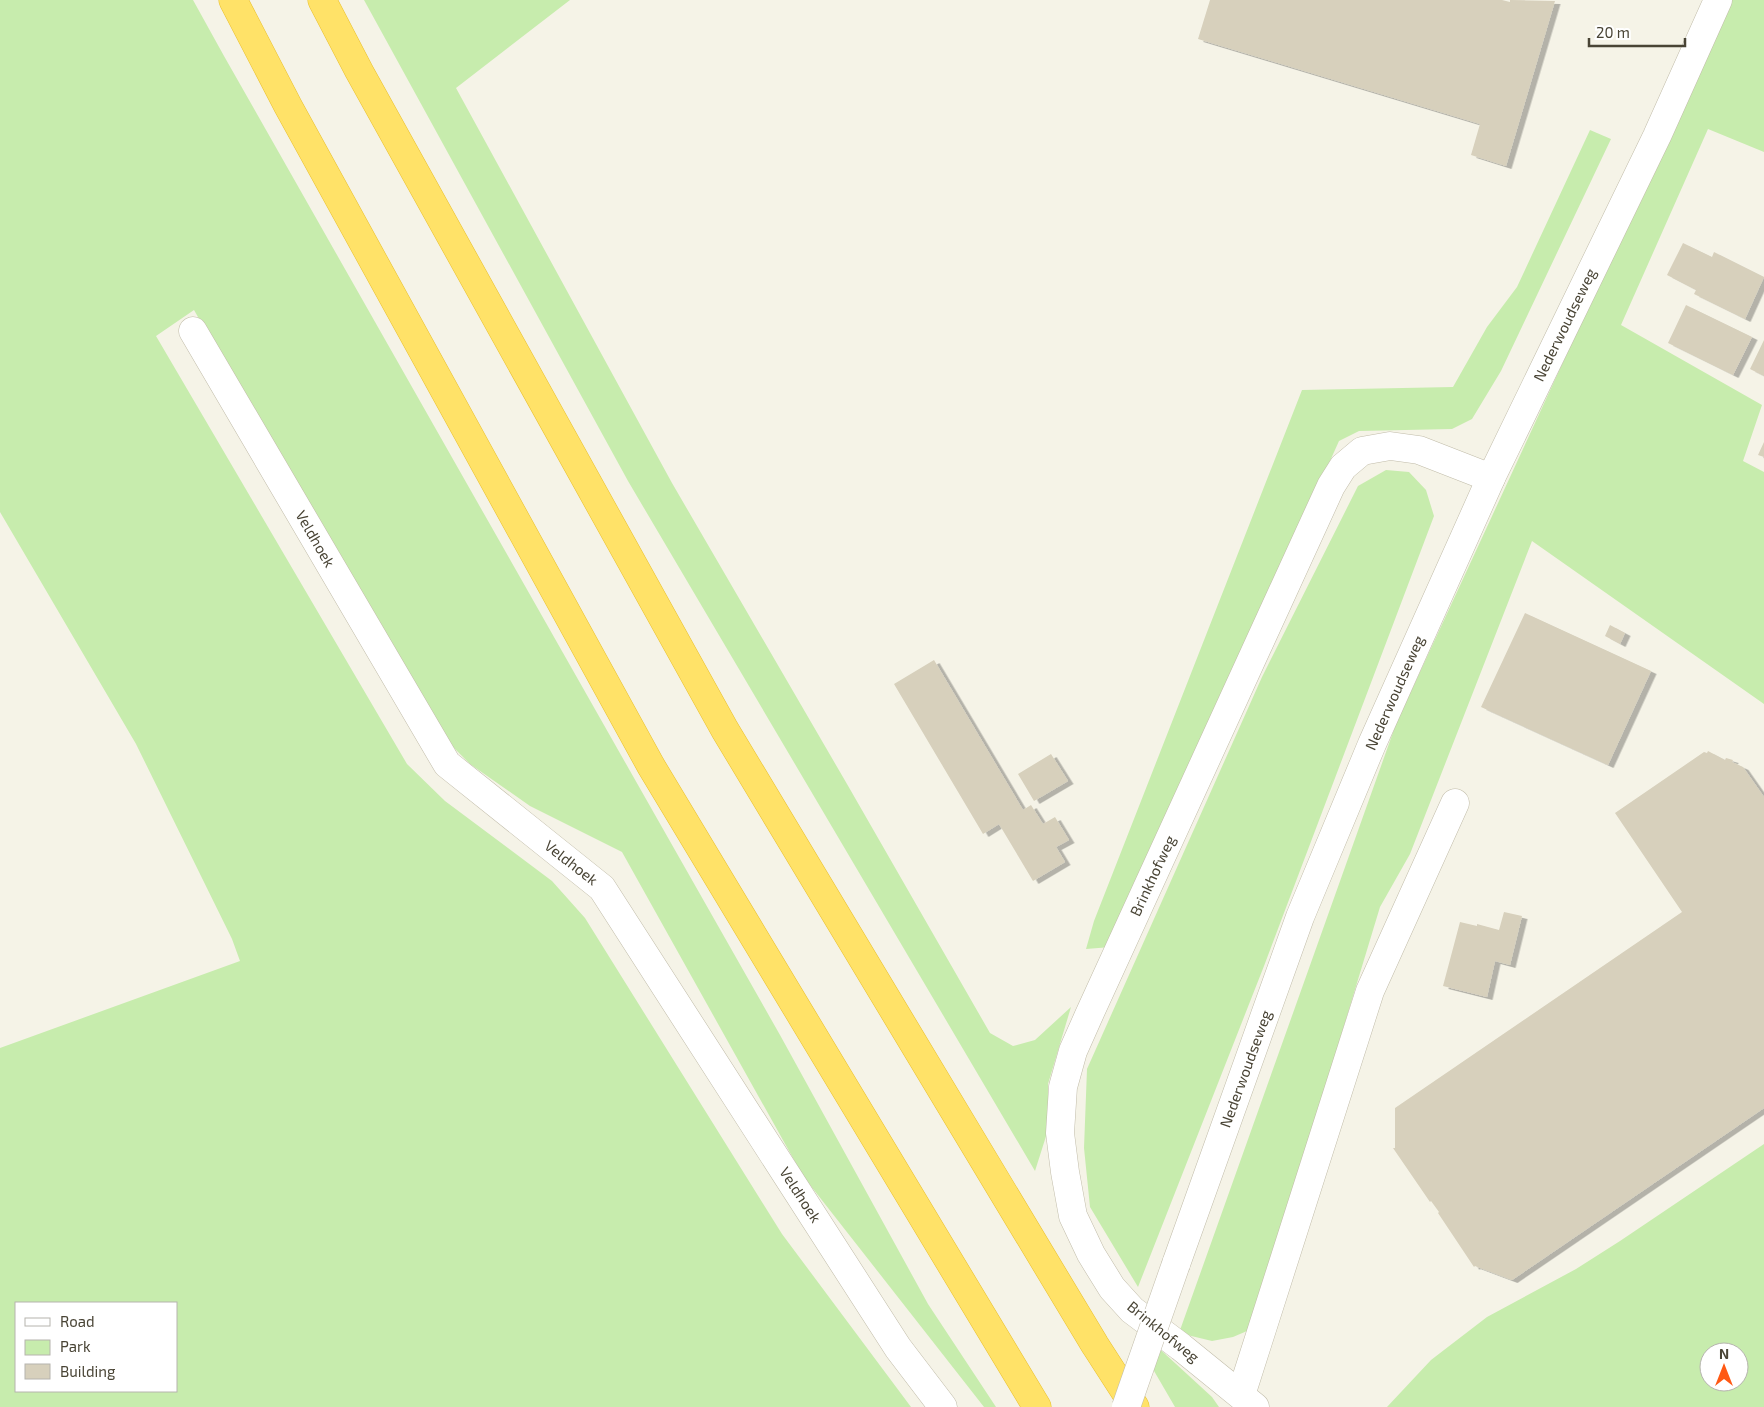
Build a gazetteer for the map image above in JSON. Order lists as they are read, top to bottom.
{
  "streets": {
    "street": ["Nederwoudseweg", "Veldhoek", "Brinkhofweg"]
  },
  "crossings": [
    ["Nederwoudseweg", "Brinkhofweg"]
  ],
  "legend": ["Road", "Park", "Building"],
  "scale_bar": "20 m",
  "north": "top"
}
